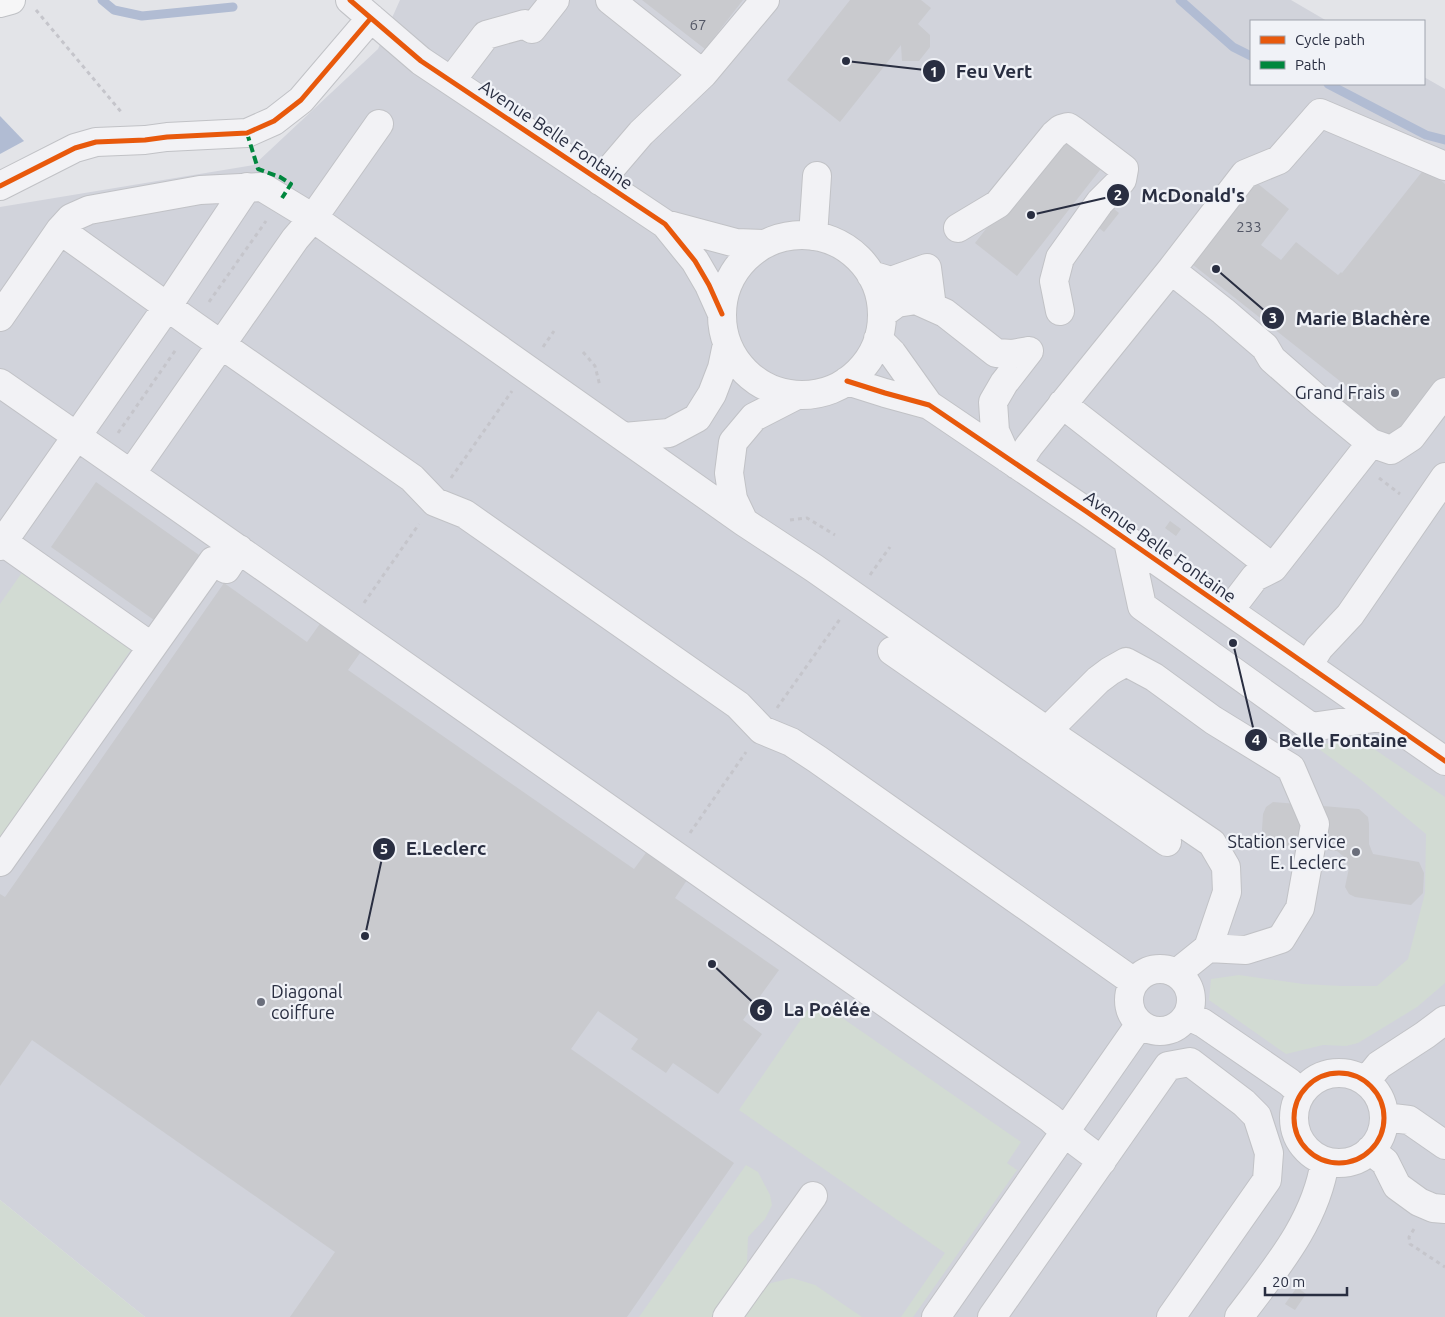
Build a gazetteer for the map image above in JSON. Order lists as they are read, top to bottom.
{
  "streets": {
    "street": ["Avenue Belle Fontaine"]
  },
  "places": [
    "Feu Vert",
    "McDonald's",
    "Marie Blachère",
    "Grand Frais",
    "Belle Fontaine",
    "Station service E. Leclerc",
    "E.Leclerc",
    "La Poêlée",
    "Diagonal coiffure"
  ],
  "house_numbers": ["67", "233"],
  "legend": ["Cycle path", "Path"],
  "scale_bar": "20 m"
}
